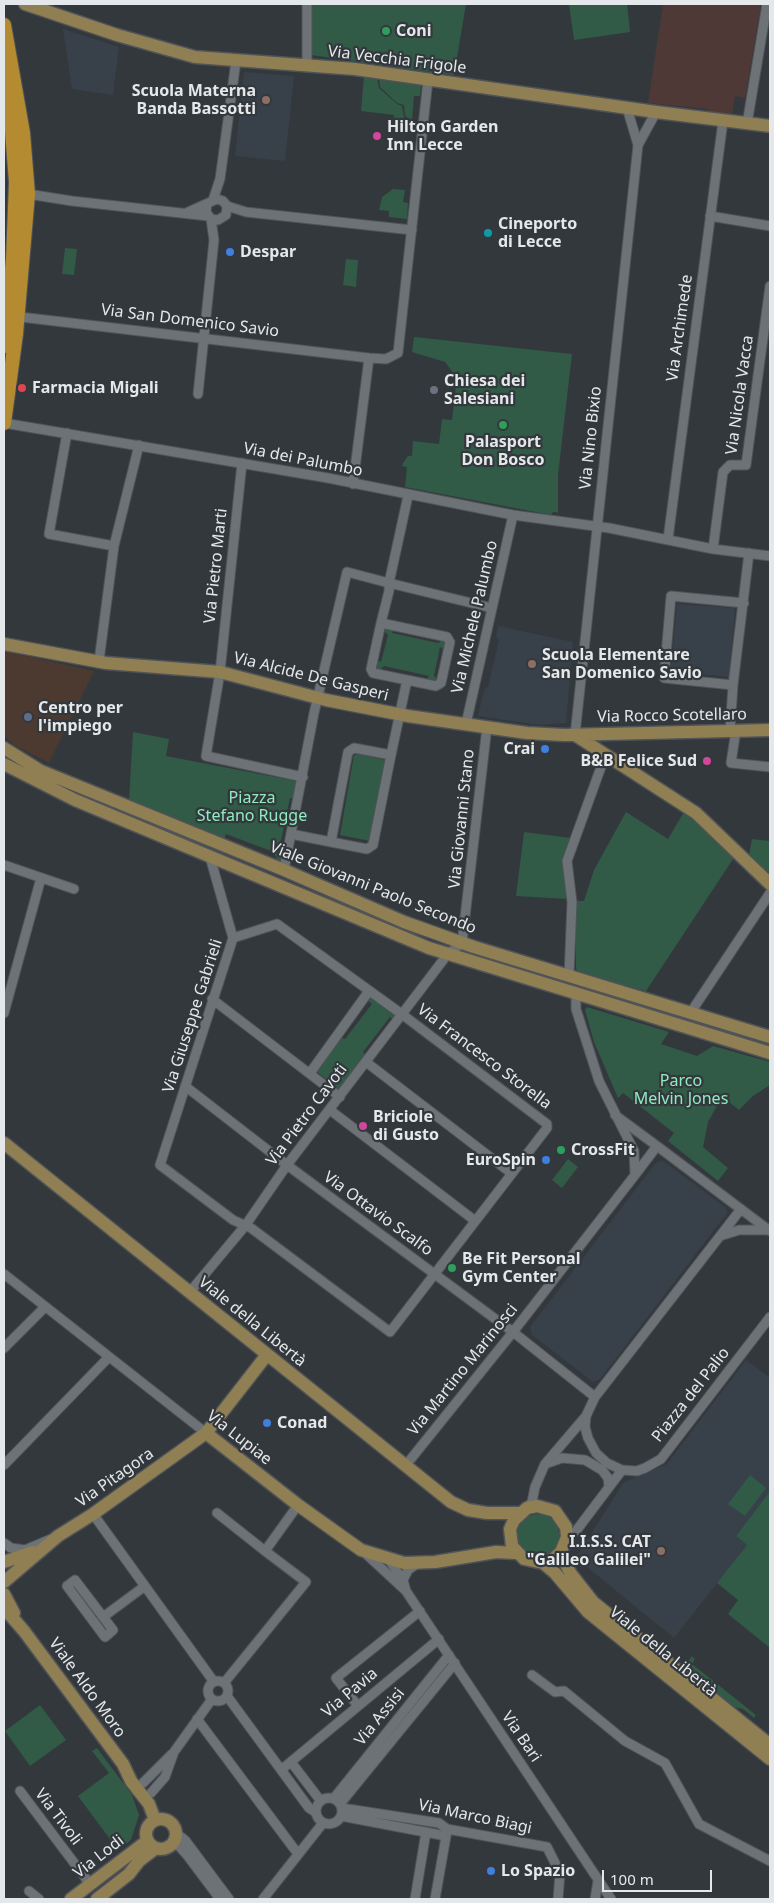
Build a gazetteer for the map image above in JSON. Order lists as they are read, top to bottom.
{
  "streets": {
    "street": [
      "Via Vecchia Frigole",
      "Via San Domenico Savio",
      "Via Archimede",
      "Via Nicola Vacca",
      "Via Nino Bixio",
      "Via dei Palumbo",
      "Via Pietro Marti",
      "Via Michele Palumbo",
      "Via Alcide De Gasperi",
      "Via Rocco Scotellaro",
      "Via Giovanni Stano",
      "Viale Giovanni Paolo Secondo",
      "Via Giuseppe Gabrieli",
      "Via Francesco Storella",
      "Via Pietro Cavoti",
      "Via Ottavio Scalfo",
      "Viale della Libertà",
      "Via Martino Marinosci",
      "Piazza del Palio",
      "Via Lupiae",
      "Via Pitagora",
      "Viale Aldo Moro",
      "Via Pavia",
      "Via Assisi",
      "Via Bari",
      "Via Tivoli",
      "Via Marco Biagi",
      "Via Lodi"
    ]
  },
  "crossings": [
    ["Via Vecchia Frigole", "Via Archimede"],
    ["Via Vecchia Frigole", "Via Nino Bixio"],
    ["Via Archimede", "Via dei Palumbo"],
    ["Via Nicola Vacca", "Via dei Palumbo"],
    ["Via Nino Bixio", "Via dei Palumbo"],
    ["Via Nino Bixio", "Via Alcide De Gasperi"],
    ["Via Nino Bixio", "Via Rocco Scotellaro"],
    ["Via dei Palumbo", "Via Pietro Marti"],
    ["Via dei Palumbo", "Via Michele Palumbo"],
    ["Via Pietro Marti", "Via Alcide De Gasperi"],
    ["Via Michele Palumbo", "Via Alcide De Gasperi"],
    ["Via Alcide De Gasperi", "Via Rocco Scotellaro"],
    ["Via Alcide De Gasperi", "Via Giovanni Stano"],
    ["Via Giovanni Stano", "Viale Giovanni Paolo Secondo"],
    ["Via Giovanni Stano", "Via Pietro Cavoti"],
    ["Viale Giovanni Paolo Secondo", "Via Pietro Cavoti"],
    ["Via Giuseppe Gabrieli", "Via Francesco Storella"],
    ["Via Giuseppe Gabrieli", "Via Pietro Cavoti"],
    ["Via Giuseppe Gabrieli", "Via Ottavio Scalfo"],
    ["Via Francesco Storella", "Via Pietro Cavoti"],
    ["Via Pietro Cavoti", "Via Ottavio Scalfo"],
    ["Via Pietro Cavoti", "Viale della Libertà"],
    ["Via Ottavio Scalfo", "Via Martino Marinosci"],
    ["Viale della Libertà", "Via Martino Marinosci"],
    ["Viale della Libertà", "Via Lupiae"],
    ["Viale della Libertà", "Via Pitagora"],
    ["Via Lupiae", "Via Pitagora"],
    ["Via Lupiae", "Via Bari"],
    ["Viale Aldo Moro", "Via Lodi"],
    ["Via Pavia", "Via Bari"],
    ["Via Assisi", "Via Bari"],
    ["Via Assisi", "Via Marco Biagi"],
    ["Via Tivoli", "Via Lodi"]
  ],
  "parks": ["Piazza Stefano Rugge", "Parco Melvin Jones"],
  "places": [
    "Coni",
    "Scuola Materna Banda Bassotti",
    "Hilton Garden Inn Lecce",
    "Cineporto di Lecce",
    "Despar",
    "Farmacia Migali",
    "Chiesa dei Salesiani",
    "Palasport Don Bosco",
    "Scuola Elementare San Domenico Savio",
    "Centro per l'impiego",
    "Crai",
    "B&B Felice Sud",
    "Briciole di Gusto",
    "CrossFit",
    "EuroSpin",
    "Be Fit Personal Gym Center",
    "Conad",
    "I.I.S.S. CAT \"Galileo Galilei\"",
    "Lo Spazio"
  ],
  "scale_bar": "100 m"
}
